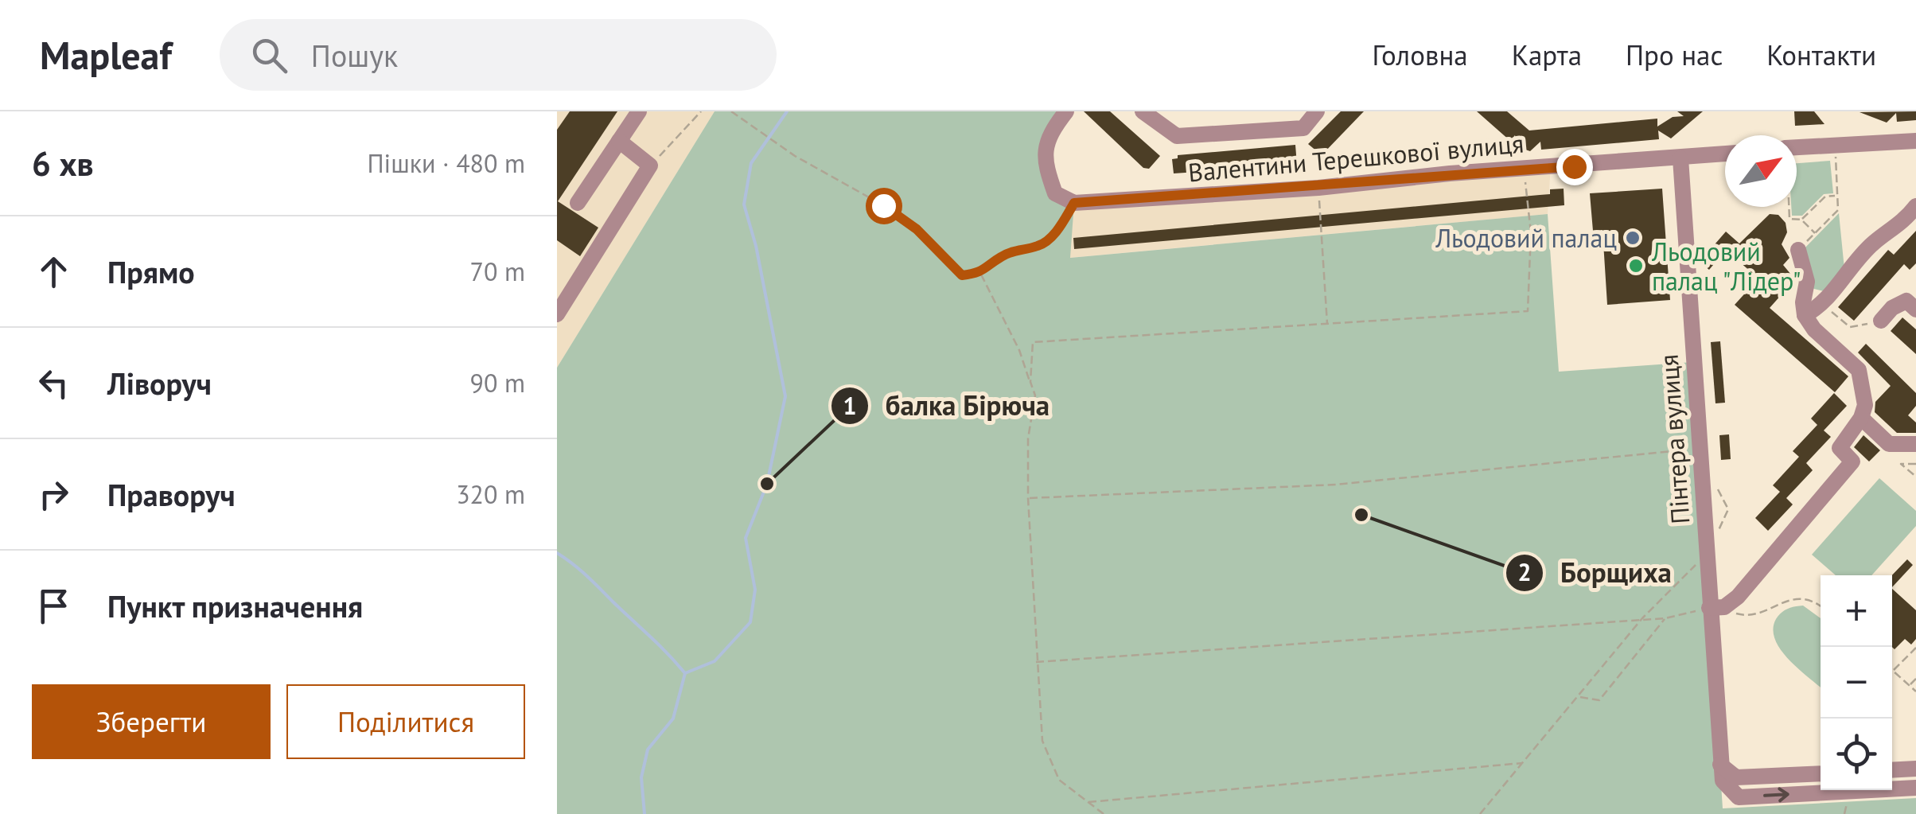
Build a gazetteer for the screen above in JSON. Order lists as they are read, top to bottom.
{
  "streets": {
    "street": ["Валентини Терешкової вулиця", "Пінтера вулиця"]
  },
  "crossings": [
    ["Валентини Терешкової вулиця", "Пінтера вулиця"]
  ],
  "places": [
    "Льодовий палац",
    "Льодовий палац \"Лідер\"",
    "балка Бірюча",
    "Борщиха"
  ],
  "north": "top right",
  "page": {
    "header": "Mapleaf",
    "search": "Пошук",
    "nav": [
      "Головна",
      "Карта",
      "Про нас",
      "Контакти"
    ],
    "heading": ["6 хв", "Пішки · 480 m"],
    "list": [
      ["Прямо", "70 m"],
      ["Ліворуч", "90 m"],
      ["Праворуч", "320 m"],
      "Пункт призначення"
    ],
    "map_buttons": ["+", "−"],
    "buttons": ["Зберегти", "Поділитися"]
  }
}
